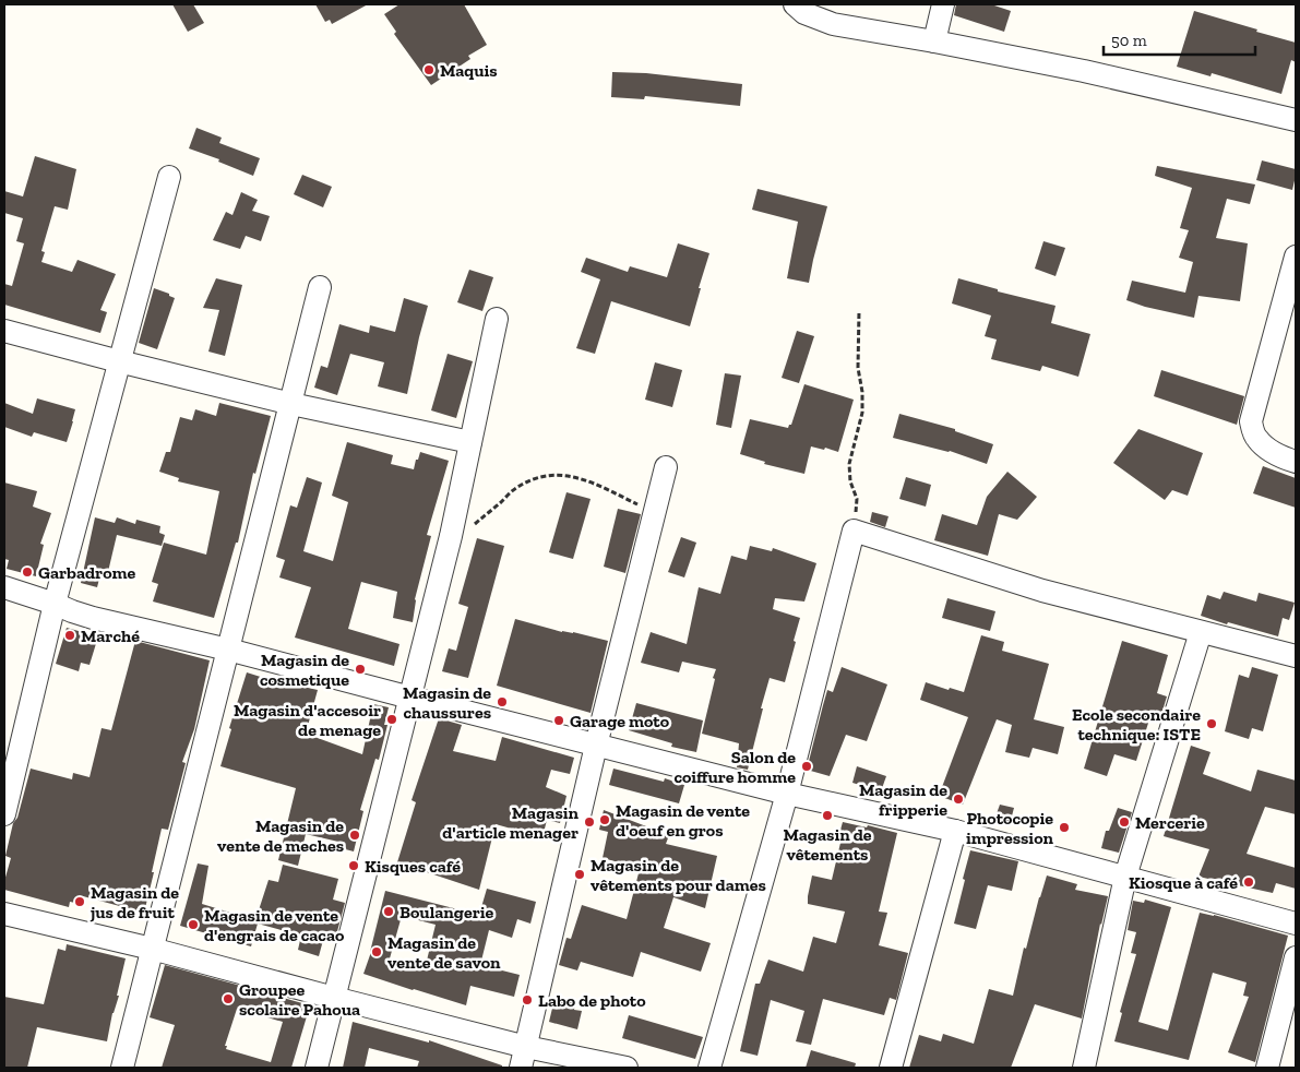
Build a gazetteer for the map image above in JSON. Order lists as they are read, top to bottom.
{
  "places": [
    "Maquis",
    "Garbadrome",
    "Marché",
    "Magasin de cosmetique",
    "Magasin de chaussures",
    "Magasin d'accesoir de menage",
    "Garage moto",
    "Ecole secondaire technique: ISTE",
    "Salon de coiffure homme",
    "Magasin de fripperie",
    "Magasin de vêtements",
    "Magasin de vente d'oeuf en gros",
    "Magasin d'article menager",
    "Mercerie",
    "Photocopie impression",
    "Magasin de vente de meches",
    "Kisques café",
    "Magasin de vêtements pour dames",
    "Kiosque à café",
    "Magasin de jus de fruit",
    "Boulangerie",
    "Magasin de vente d'engrais de cacao",
    "Magasin de vente de savon",
    "Groupee scolaire Pahoua",
    "Labo de photo"
  ],
  "scale_bar": "50 m"
}
